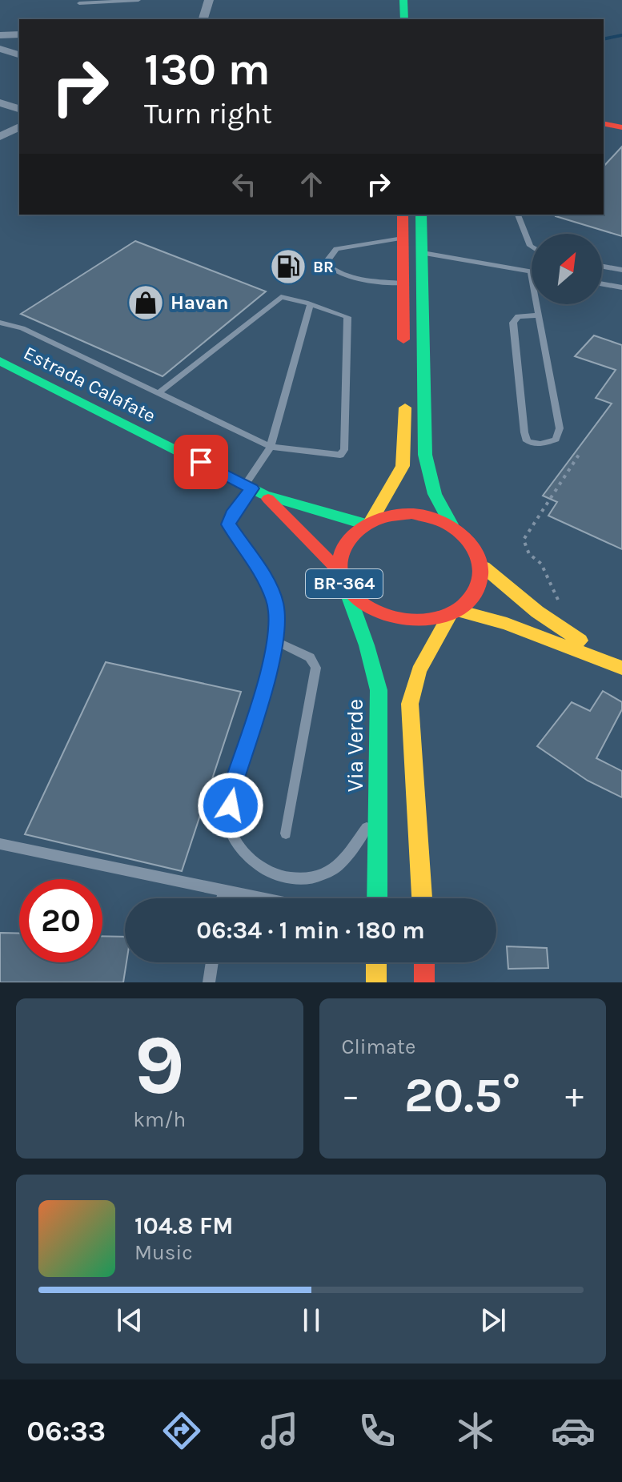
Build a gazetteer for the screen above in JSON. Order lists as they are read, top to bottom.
{
  "streets": {
    "main road": ["Estrada Calafate", "BR-364", "Via Verde"]
  },
  "crossings": [
    ["Estrada Calafate", "BR-364"],
    ["Estrada Calafate", "Via Verde"],
    ["BR-364", "Via Verde"]
  ],
  "places": {
    "fuel station": ["BR"],
    "shop": ["Havan"]
  },
  "north": "top right",
  "page": {
    "turn": ["130 m", "Turn right"],
    "limit": "20",
    "trip": "06:34 · 1 min · 180 m",
    "tile": [
      ["9", "km/h"],
      "Climate"
    ],
    "heat": ["−", "20.5°", "+"],
    "song": ["104.8 FM", "Music"],
    "tabs": "06:33"
  }
}
